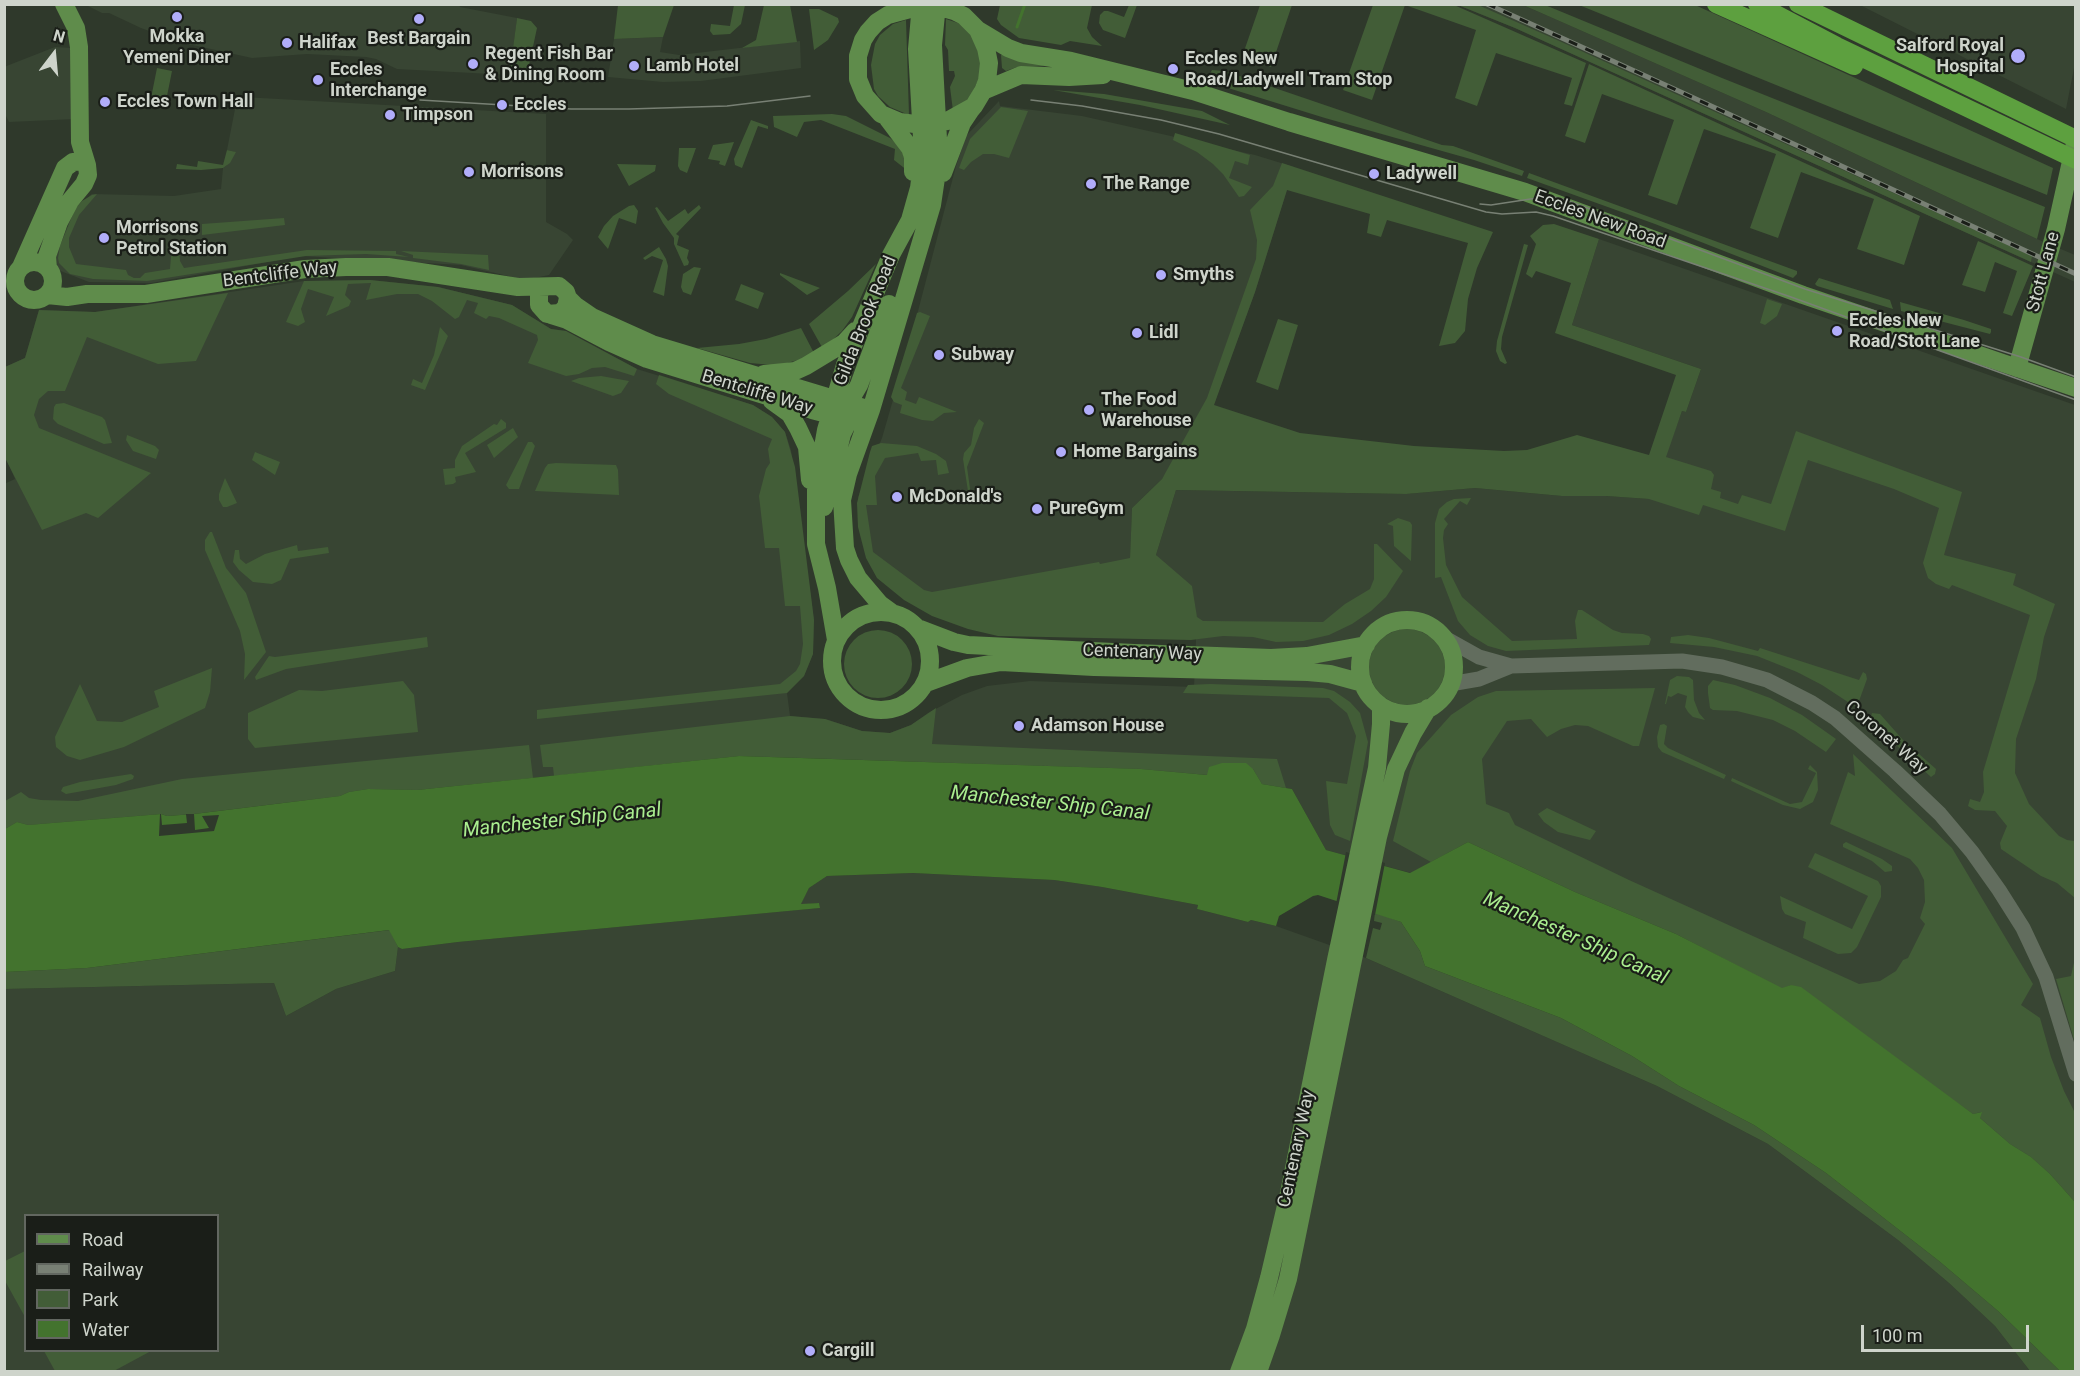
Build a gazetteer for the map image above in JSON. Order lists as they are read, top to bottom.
{
  "streets": {
    "main road": [
      "Eccles New Road",
      "Stott Lane",
      "Bentcliffe Way",
      "Gilda Brook Road",
      "Centenary Way"
    ],
    "street": ["Coronet Way"]
  },
  "crossings": [
    ["Eccles New Road", "Stott Lane"],
    ["Eccles New Road", "Gilda Brook Road"],
    ["Bentcliffe Way", "Gilda Brook Road"],
    ["Gilda Brook Road", "Centenary Way"]
  ],
  "water": ["Manchester Ship Canal"],
  "places": [
    "Mokka Yemeni Diner",
    "Best Bargain",
    "Halifax",
    "Salford Royal Hospital",
    "Regent Fish Bar & Dining Room",
    "Lamb Hotel",
    "Eccles New Road/Ladywell Tram Stop",
    "Eccles Interchange",
    "Eccles Town Hall",
    "Eccles",
    "Timpson",
    "Morrisons",
    "Ladywell",
    "The Range",
    "Morrisons Petrol Station",
    "Smyths",
    "Eccles New Road/Stott Lane",
    "Lidl",
    "Subway",
    "The Food Warehouse",
    "Home Bargains",
    "McDonald's",
    "PureGym",
    "Adamson House",
    "Cargill"
  ],
  "legend": [
    "Road",
    "Railway",
    "Park",
    "Water"
  ],
  "scale_bar": "100 m",
  "north": "top"
}
